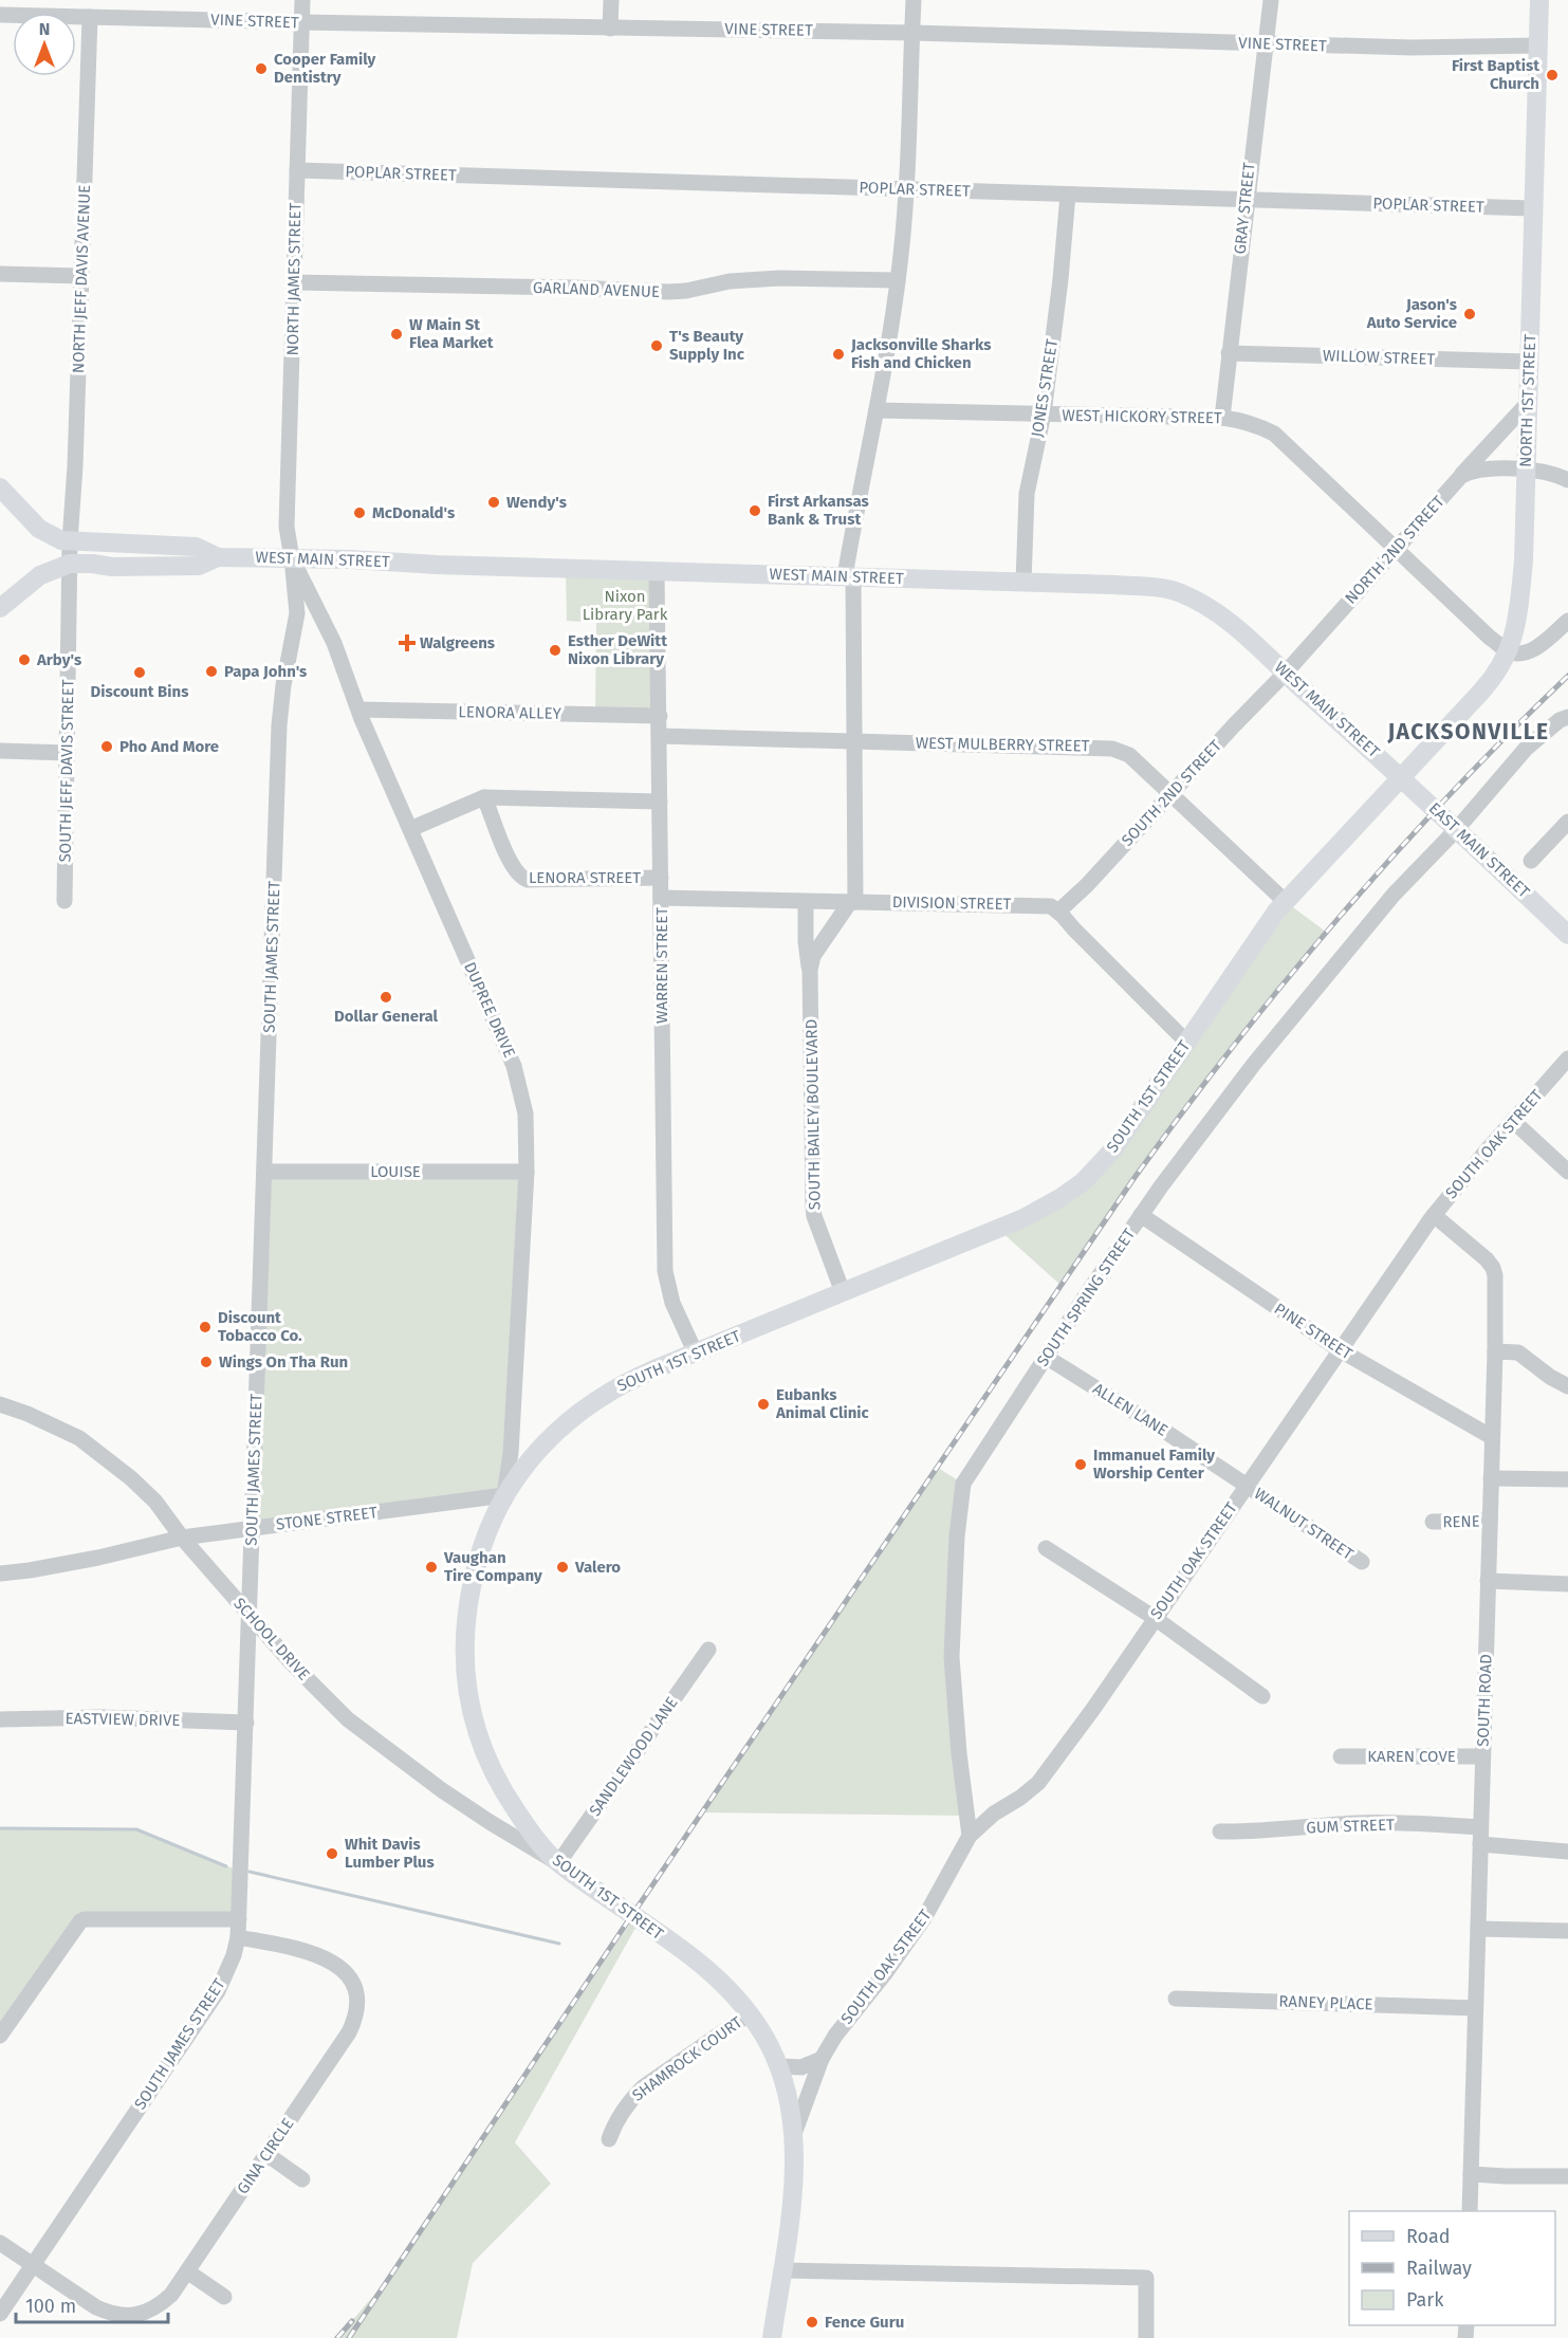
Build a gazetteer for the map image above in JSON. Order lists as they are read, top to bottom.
{
  "streets": {
    "main road": [
      "NORTH 1ST STREET",
      "WEST MAIN STREET",
      "EAST MAIN STREET",
      "SOUTH 1ST STREET"
    ],
    "street": [
      "VINE STREET",
      "POPLAR STREET",
      "GRAY STREET",
      "NORTH JEFF DAVIS AVENUE",
      "NORTH JAMES STREET",
      "GARLAND AVENUE",
      "WILLOW STREET",
      "JONES STREET",
      "WEST HICKORY STREET",
      "NORTH 2ND STREET",
      "LENORA ALLEY",
      "WEST MULBERRY STREET",
      "SOUTH JEFF DAVIS STREET",
      "SOUTH 2ND STREET",
      "LENORA STREET",
      "DIVISION STREET",
      "SOUTH JAMES STREET",
      "WARREN STREET",
      "DUPREE DRIVE",
      "SOUTH BAILEY BOULEVARD",
      "SOUTH OAK STREET",
      "LOUISE",
      "SOUTH SPRING STREET",
      "PINE STREET",
      "ALLEN LANE",
      "STONE STREET",
      "RENE",
      "WALNUT STREET",
      "SCHOOL DRIVE",
      "SOUTH ROAD",
      "EASTVIEW DRIVE",
      "SANDLEWOOD LANE",
      "KAREN COVE",
      "GUM STREET",
      "RANEY PLACE",
      "SHAMROCK COURT",
      "GINA CIRCLE"
    ]
  },
  "crossings": [
    ["VINE STREET", "GRAY STREET"],
    ["VINE STREET", "NORTH JEFF DAVIS AVENUE"],
    ["VINE STREET", "NORTH JAMES STREET"],
    ["VINE STREET", "NORTH 1ST STREET"],
    ["POPLAR STREET", "GRAY STREET"],
    ["POPLAR STREET", "NORTH JAMES STREET"],
    ["POPLAR STREET", "JONES STREET"],
    ["POPLAR STREET", "NORTH 1ST STREET"],
    ["GRAY STREET", "WILLOW STREET"],
    ["GRAY STREET", "WEST HICKORY STREET"],
    ["NORTH JEFF DAVIS AVENUE", "WEST MAIN STREET"],
    ["NORTH JEFF DAVIS AVENUE", "SOUTH JEFF DAVIS STREET"],
    ["NORTH JAMES STREET", "GARLAND AVENUE"],
    ["NORTH JAMES STREET", "WEST MAIN STREET"],
    ["NORTH JAMES STREET", "SOUTH JAMES STREET"],
    ["NORTH JAMES STREET", "DUPREE DRIVE"],
    ["WILLOW STREET", "NORTH 1ST STREET"],
    ["JONES STREET", "WEST HICKORY STREET"],
    ["JONES STREET", "WEST MAIN STREET"],
    ["NORTH 1ST STREET", "WEST HICKORY STREET"],
    ["NORTH 1ST STREET", "NORTH 2ND STREET"],
    ["NORTH 1ST STREET", "SOUTH 1ST STREET"],
    ["WEST HICKORY STREET", "NORTH 2ND STREET"],
    ["NORTH 2ND STREET", "WEST MAIN STREET"],
    ["NORTH 2ND STREET", "SOUTH 2ND STREET"],
    ["WEST MAIN STREET", "SOUTH JEFF DAVIS STREET"],
    ["WEST MAIN STREET", "SOUTH 2ND STREET"],
    ["WEST MAIN STREET", "EAST MAIN STREET"],
    ["WEST MAIN STREET", "SOUTH JAMES STREET"],
    ["WEST MAIN STREET", "WARREN STREET"],
    ["WEST MAIN STREET", "DUPREE DRIVE"],
    ["LENORA ALLEY", "WARREN STREET"],
    ["LENORA ALLEY", "DUPREE DRIVE"],
    ["WEST MULBERRY STREET", "SOUTH 2ND STREET"],
    ["WEST MULBERRY STREET", "WARREN STREET"],
    ["WEST MULBERRY STREET", "SOUTH 1ST STREET"],
    ["SOUTH 2ND STREET", "DIVISION STREET"],
    ["LENORA STREET", "WARREN STREET"],
    ["DIVISION STREET", "WARREN STREET"],
    ["DIVISION STREET", "SOUTH BAILEY BOULEVARD"],
    ["SOUTH JAMES STREET", "DUPREE DRIVE"],
    ["SOUTH JAMES STREET", "LOUISE"],
    ["SOUTH JAMES STREET", "STONE STREET"],
    ["SOUTH JAMES STREET", "SCHOOL DRIVE"],
    ["SOUTH JAMES STREET", "EASTVIEW DRIVE"],
    ["SOUTH JAMES STREET", "GINA CIRCLE"],
    ["WARREN STREET", "SOUTH 1ST STREET"],
    ["DUPREE DRIVE", "SOUTH 1ST STREET"],
    ["DUPREE DRIVE", "LOUISE"],
    ["DUPREE DRIVE", "STONE STREET"],
    ["SOUTH 1ST STREET", "SOUTH BAILEY BOULEVARD"],
    ["SOUTH 1ST STREET", "SOUTH OAK STREET"],
    ["SOUTH 1ST STREET", "STONE STREET"],
    ["SOUTH 1ST STREET", "SCHOOL DRIVE"],
    ["SOUTH 1ST STREET", "SANDLEWOOD LANE"],
    ["SOUTH 1ST STREET", "SHAMROCK COURT"],
    ["SOUTH OAK STREET", "SOUTH SPRING STREET"],
    ["SOUTH OAK STREET", "PINE STREET"],
    ["SOUTH OAK STREET", "ALLEN LANE"],
    ["SOUTH OAK STREET", "WALNUT STREET"],
    ["SOUTH OAK STREET", "SOUTH ROAD"],
    ["SOUTH SPRING STREET", "PINE STREET"],
    ["SOUTH SPRING STREET", "ALLEN LANE"],
    ["PINE STREET", "SOUTH ROAD"],
    ["ALLEN LANE", "WALNUT STREET"],
    ["STONE STREET", "SCHOOL DRIVE"],
    ["RENE", "SOUTH ROAD"],
    ["SCHOOL DRIVE", "SANDLEWOOD LANE"],
    ["SOUTH ROAD", "KAREN COVE"],
    ["SOUTH ROAD", "GUM STREET"],
    ["SOUTH ROAD", "RANEY PLACE"]
  ],
  "districts": ["JACKSONVILLE"],
  "parks": ["Nixon Library Park"],
  "places": {
    "other": [
      "Cooper Family Dentistry",
      "First Baptist Church",
      "Jason's Auto Service",
      "W Main St Flea Market",
      "T's Beauty Supply Inc",
      "Jacksonville Sharks Fish and Chicken",
      "Wendy's",
      "First Arkansas Bank & Trust",
      "McDonald's",
      "Esther DeWitt Nixon Library",
      "Arby's",
      "Papa John's",
      "Discount Bins",
      "Pho And More",
      "Dollar General",
      "Discount Tobacco Co.",
      "Wings On Tha Run",
      "Eubanks Animal Clinic",
      "Immanuel Family Worship Center",
      "Vaughan Tire Company",
      "Valero",
      "Whit Davis Lumber Plus",
      "Fence Guru"
    ],
    "health": ["Walgreens"]
  },
  "legend": ["Road", "Railway", "Park"],
  "scale_bar": "100 m",
  "north": "top"
}
